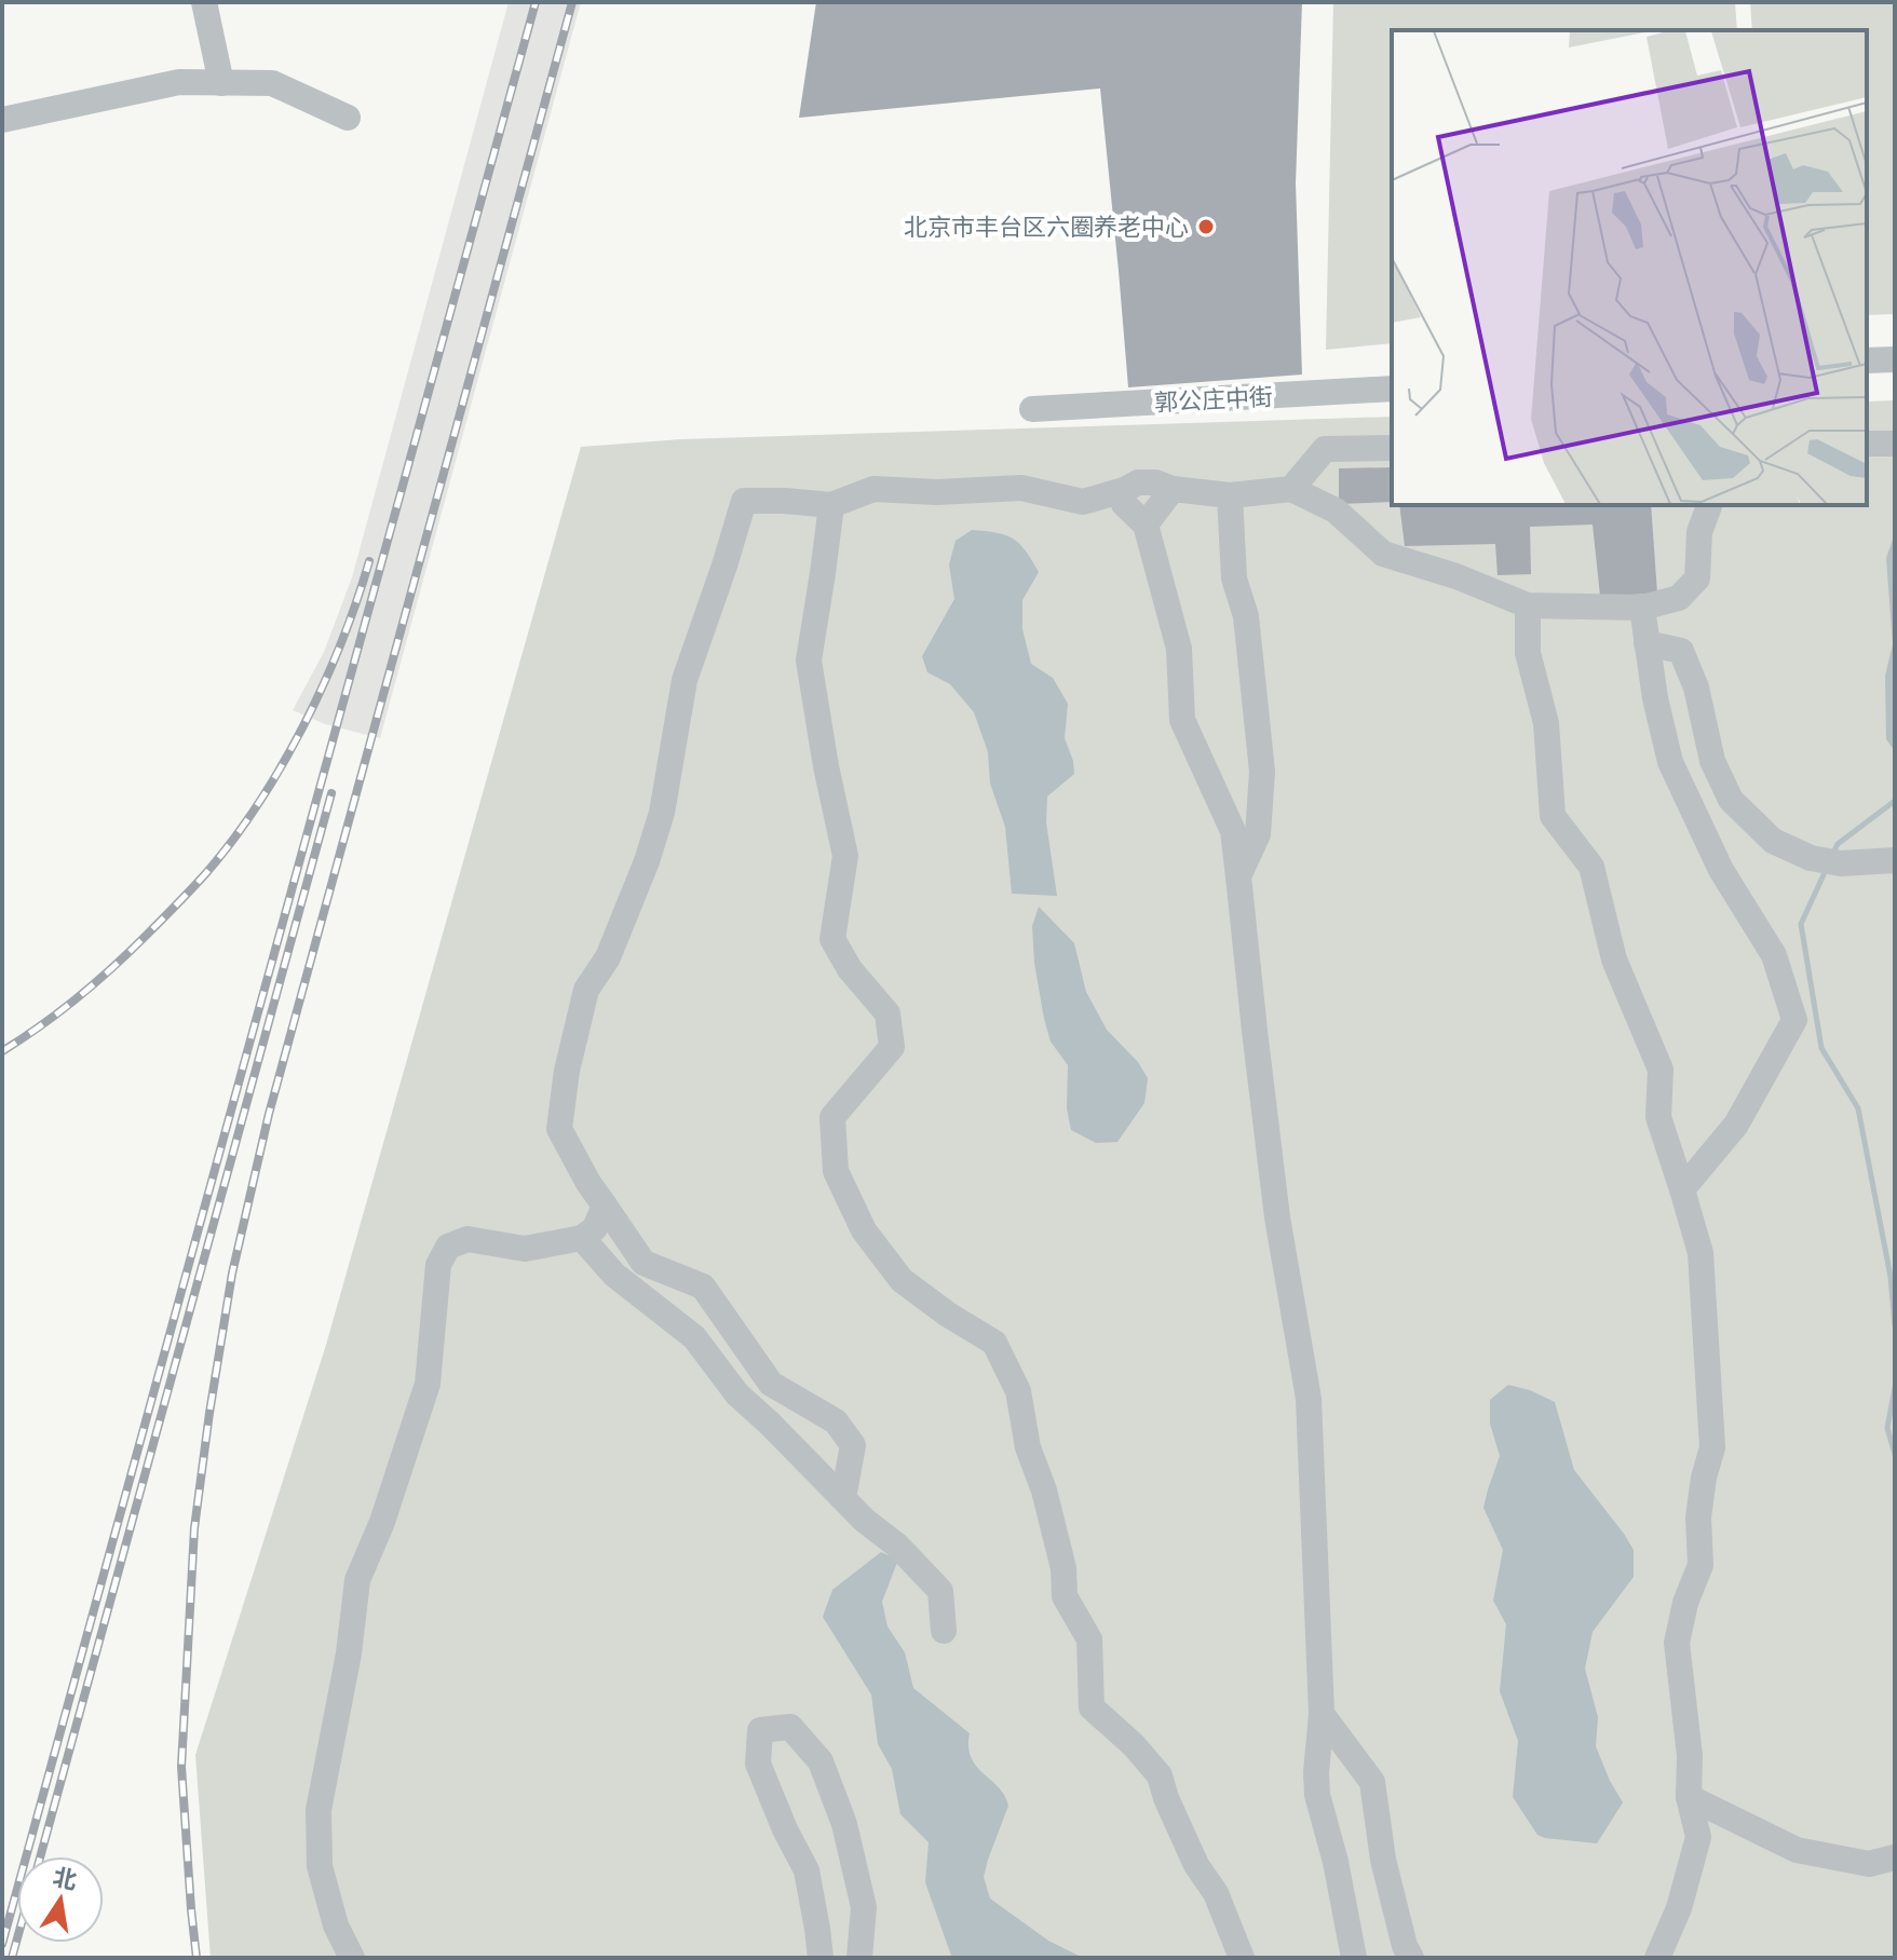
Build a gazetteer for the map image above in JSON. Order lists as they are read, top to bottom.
{
  "streets": {
    "street": ["郭公庄中街"]
  },
  "places": ["北京市丰台区六圈养老中心"],
  "north": "top"
}
